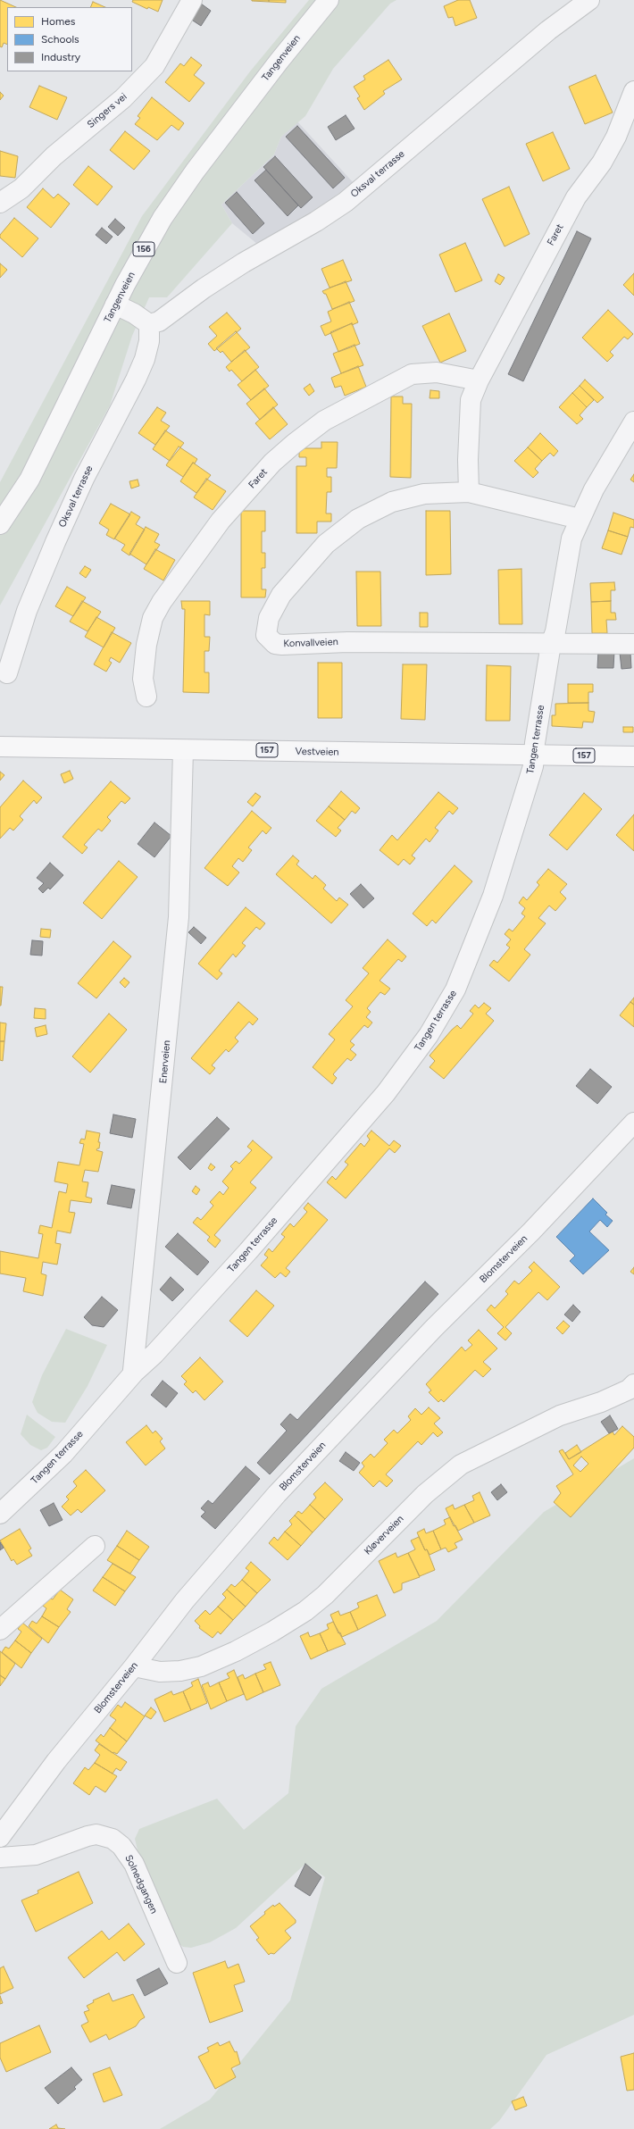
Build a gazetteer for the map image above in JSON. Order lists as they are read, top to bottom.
{
  "streets": {
    "main road": [
      "Tangenveien",
      "156",
      "157",
      "Vestveien"
    ],
    "street": [
      "Singers vei",
      "Oksval terrasse",
      "Faret",
      "Konvallveien",
      "Tangen terrasse",
      "Enerveien",
      "Blomsterveien",
      "Kløverveien",
      "Solnedgangen"
    ]
  },
  "crossings": [
    ["Faret", "Konvallveien"],
    ["Konvallveien", "Tangen terrasse"],
    ["Tangen terrasse", "Vestveien"],
    ["Tangen terrasse", "Enerveien"],
    ["Vestveien", "Enerveien"],
    ["Blomsterveien", "Kløverveien"]
  ],
  "legend": ["Homes", "Schools", "Industry"]
}
